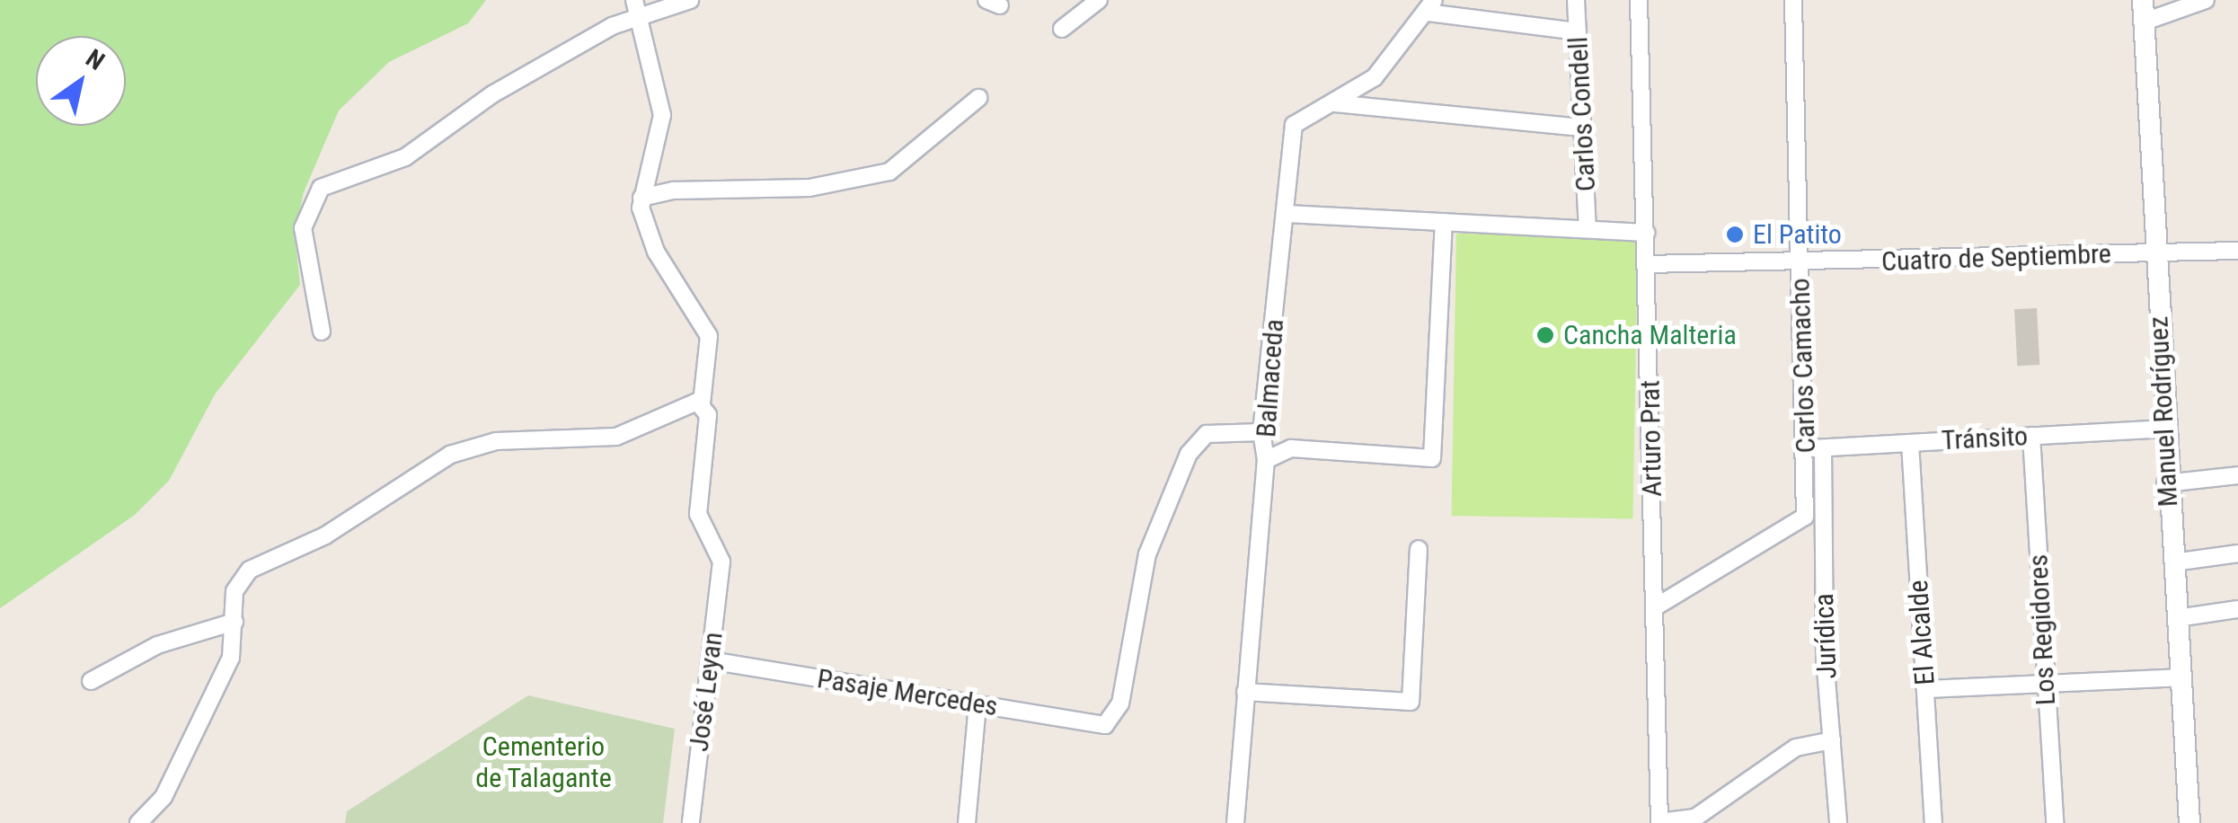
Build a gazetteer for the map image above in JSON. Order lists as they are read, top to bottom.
{
  "streets": {
    "street": [
      "Carlos Condell",
      "Cuatro de Septiembre",
      "Carlos Camacho",
      "Balmaceda",
      "Manuel Rodríguez",
      "Arturo Prat",
      "Tránsito",
      "Los Regidores",
      "El Alcalde",
      "Jurídica",
      "José Leyan",
      "Pasaje Mercedes"
    ]
  },
  "crossings": [
    ["Cuatro de Septiembre", "Carlos Camacho"],
    ["Cuatro de Septiembre", "Manuel Rodríguez"],
    ["Cuatro de Septiembre", "Arturo Prat"],
    ["Carlos Camacho", "Arturo Prat"],
    ["Carlos Camacho", "Tránsito"],
    ["Carlos Camacho", "Jurídica"],
    ["Balmaceda", "Pasaje Mercedes"],
    ["Manuel Rodríguez", "Tránsito"],
    ["Tránsito", "Los Regidores"],
    ["Tránsito", "El Alcalde"],
    ["Tránsito", "Jurídica"],
    ["José Leyan", "Pasaje Mercedes"]
  ],
  "parks": ["Cementerio de Talagante"],
  "places": ["El Patito", "Cancha Malteria"],
  "north": "top right"
}
